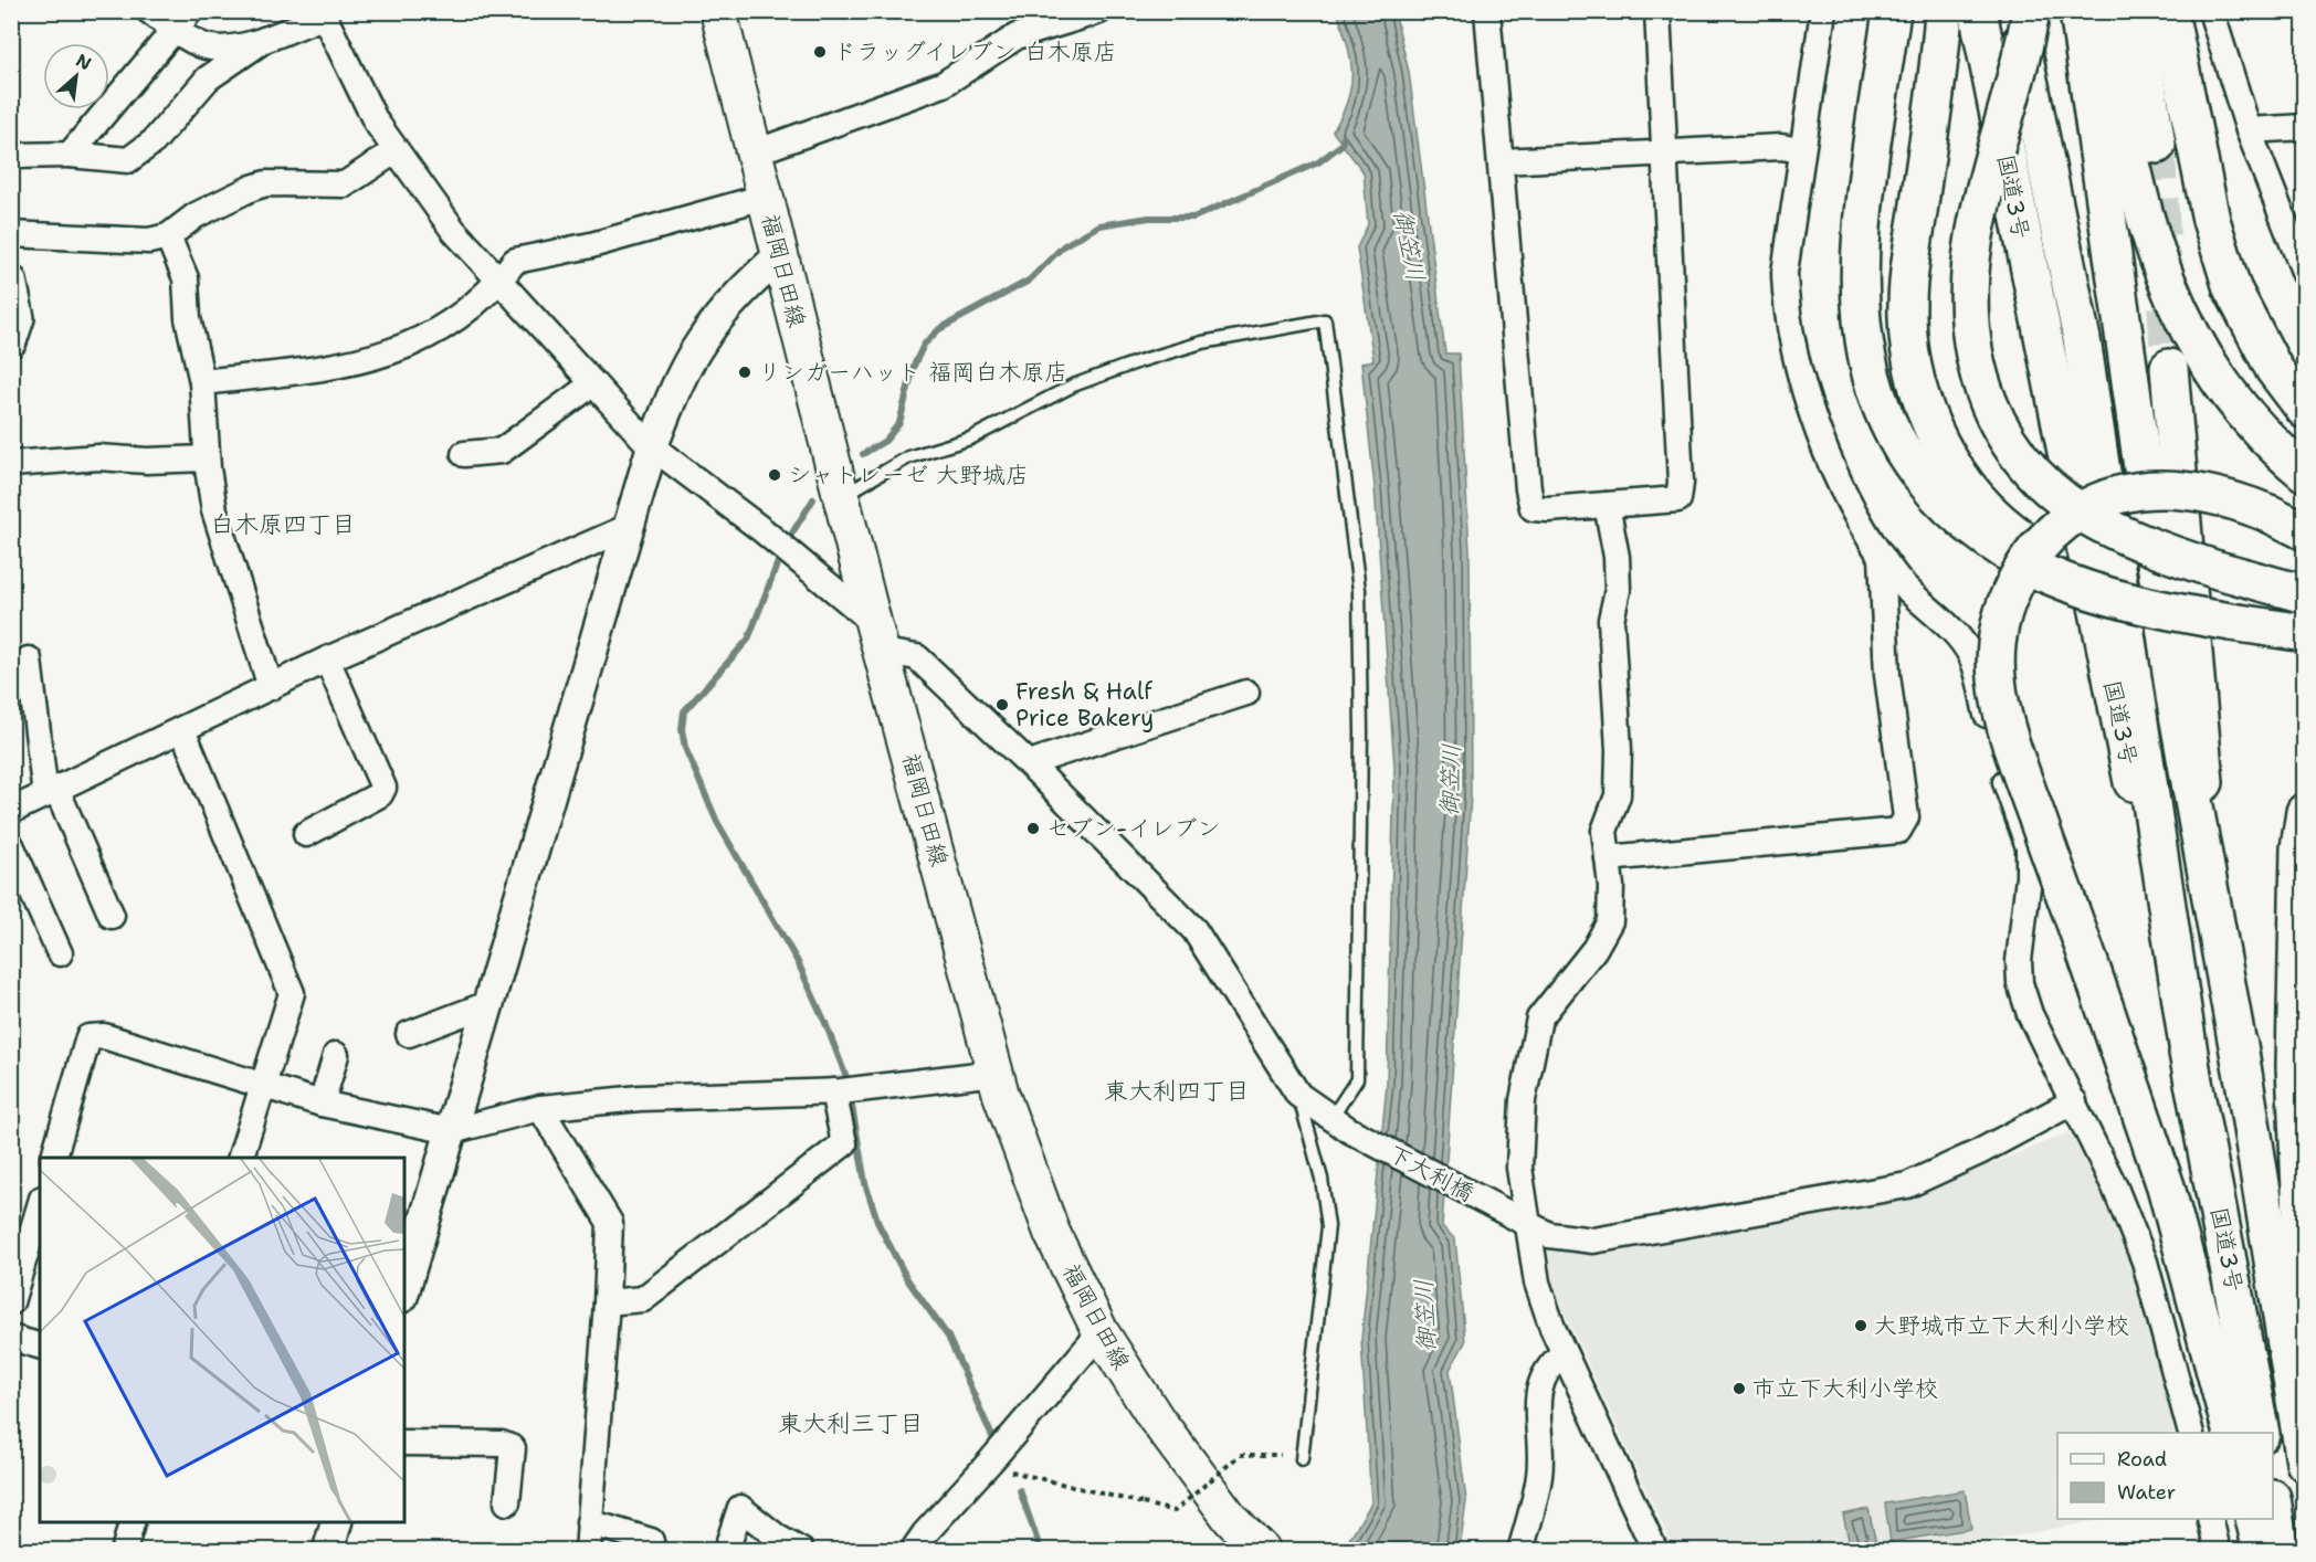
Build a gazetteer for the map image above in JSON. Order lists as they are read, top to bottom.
{
  "streets": {
    "highway": ["国道3号"],
    "main road": ["福岡日田線"],
    "street": ["下大利橋"]
  },
  "districts": ["白木原四丁目", "東大利四丁目", "東大利三丁目"],
  "water": ["御笠川"],
  "places": [
    "ドラッグイレブン 白木原店",
    "リンガーハット 福岡白木原店",
    "シャトレーゼ 大野城店",
    "Fresh & Half Price Bakery",
    "セブン-イレブン",
    "大野城市立下大利小学校",
    "市立下大利小学校"
  ],
  "legend": ["Road", "Water"],
  "north": "top right"
}
